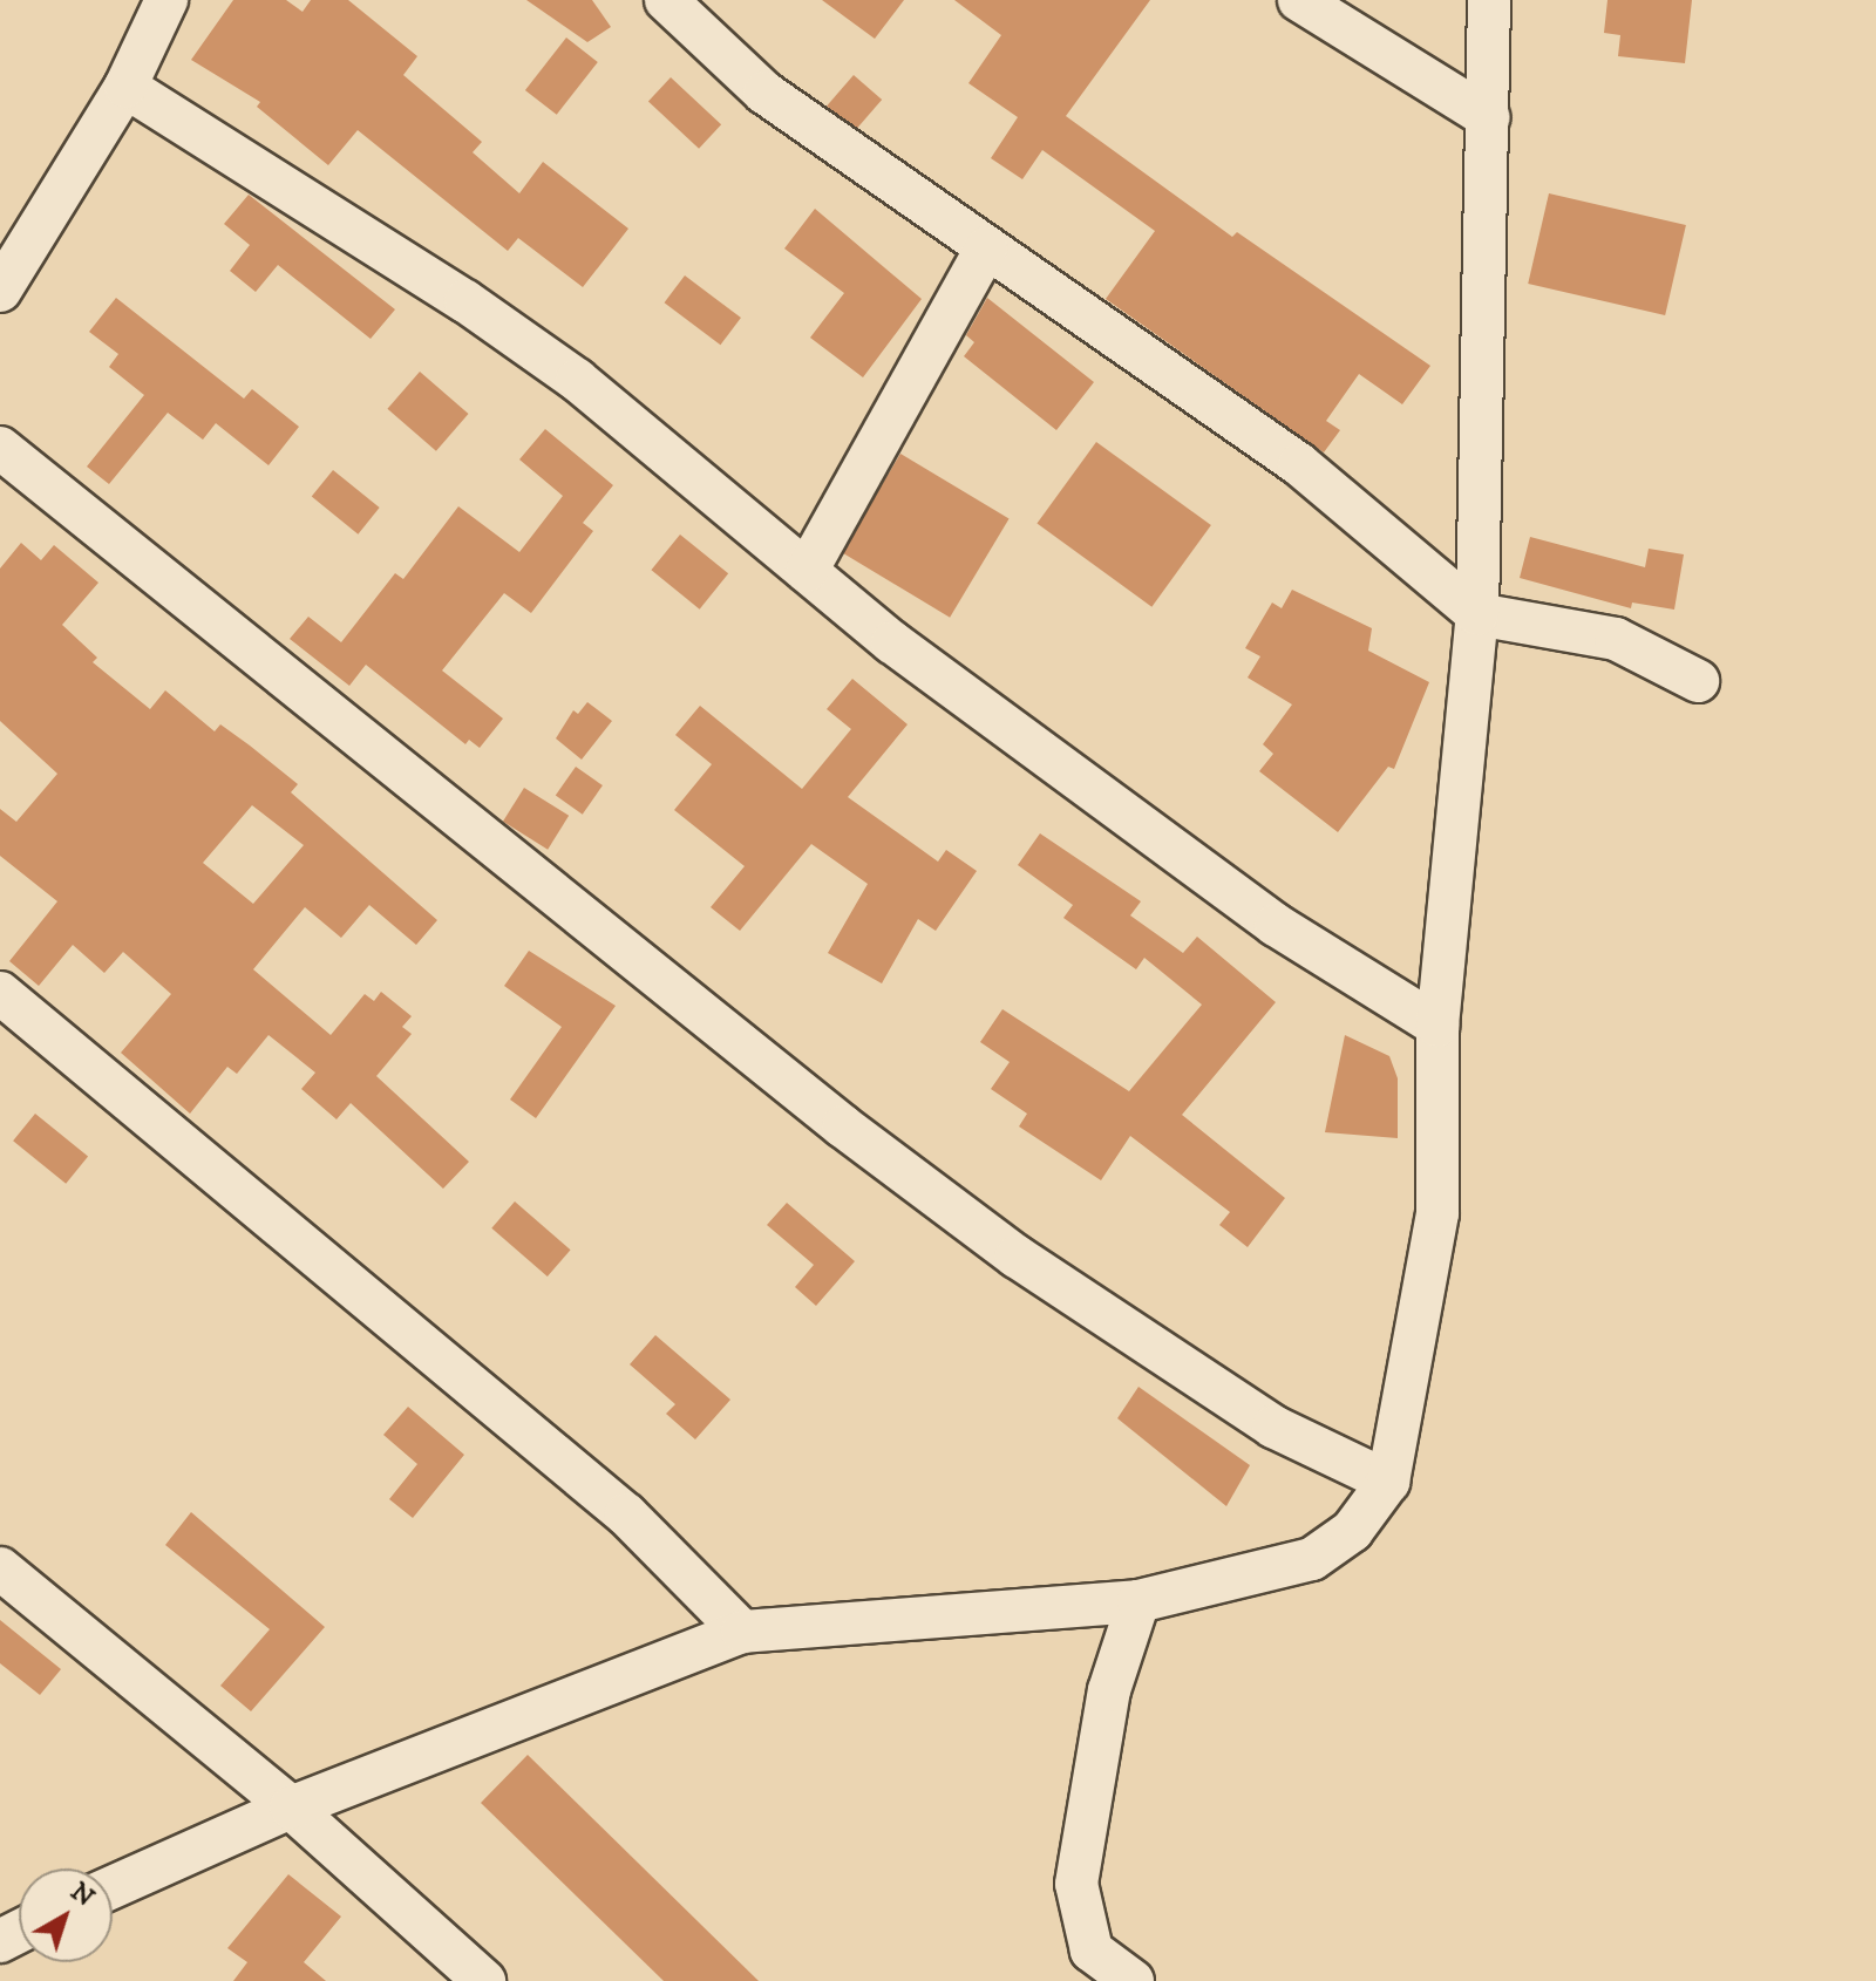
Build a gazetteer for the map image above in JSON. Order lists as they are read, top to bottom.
{
  "north": "top right"
}
